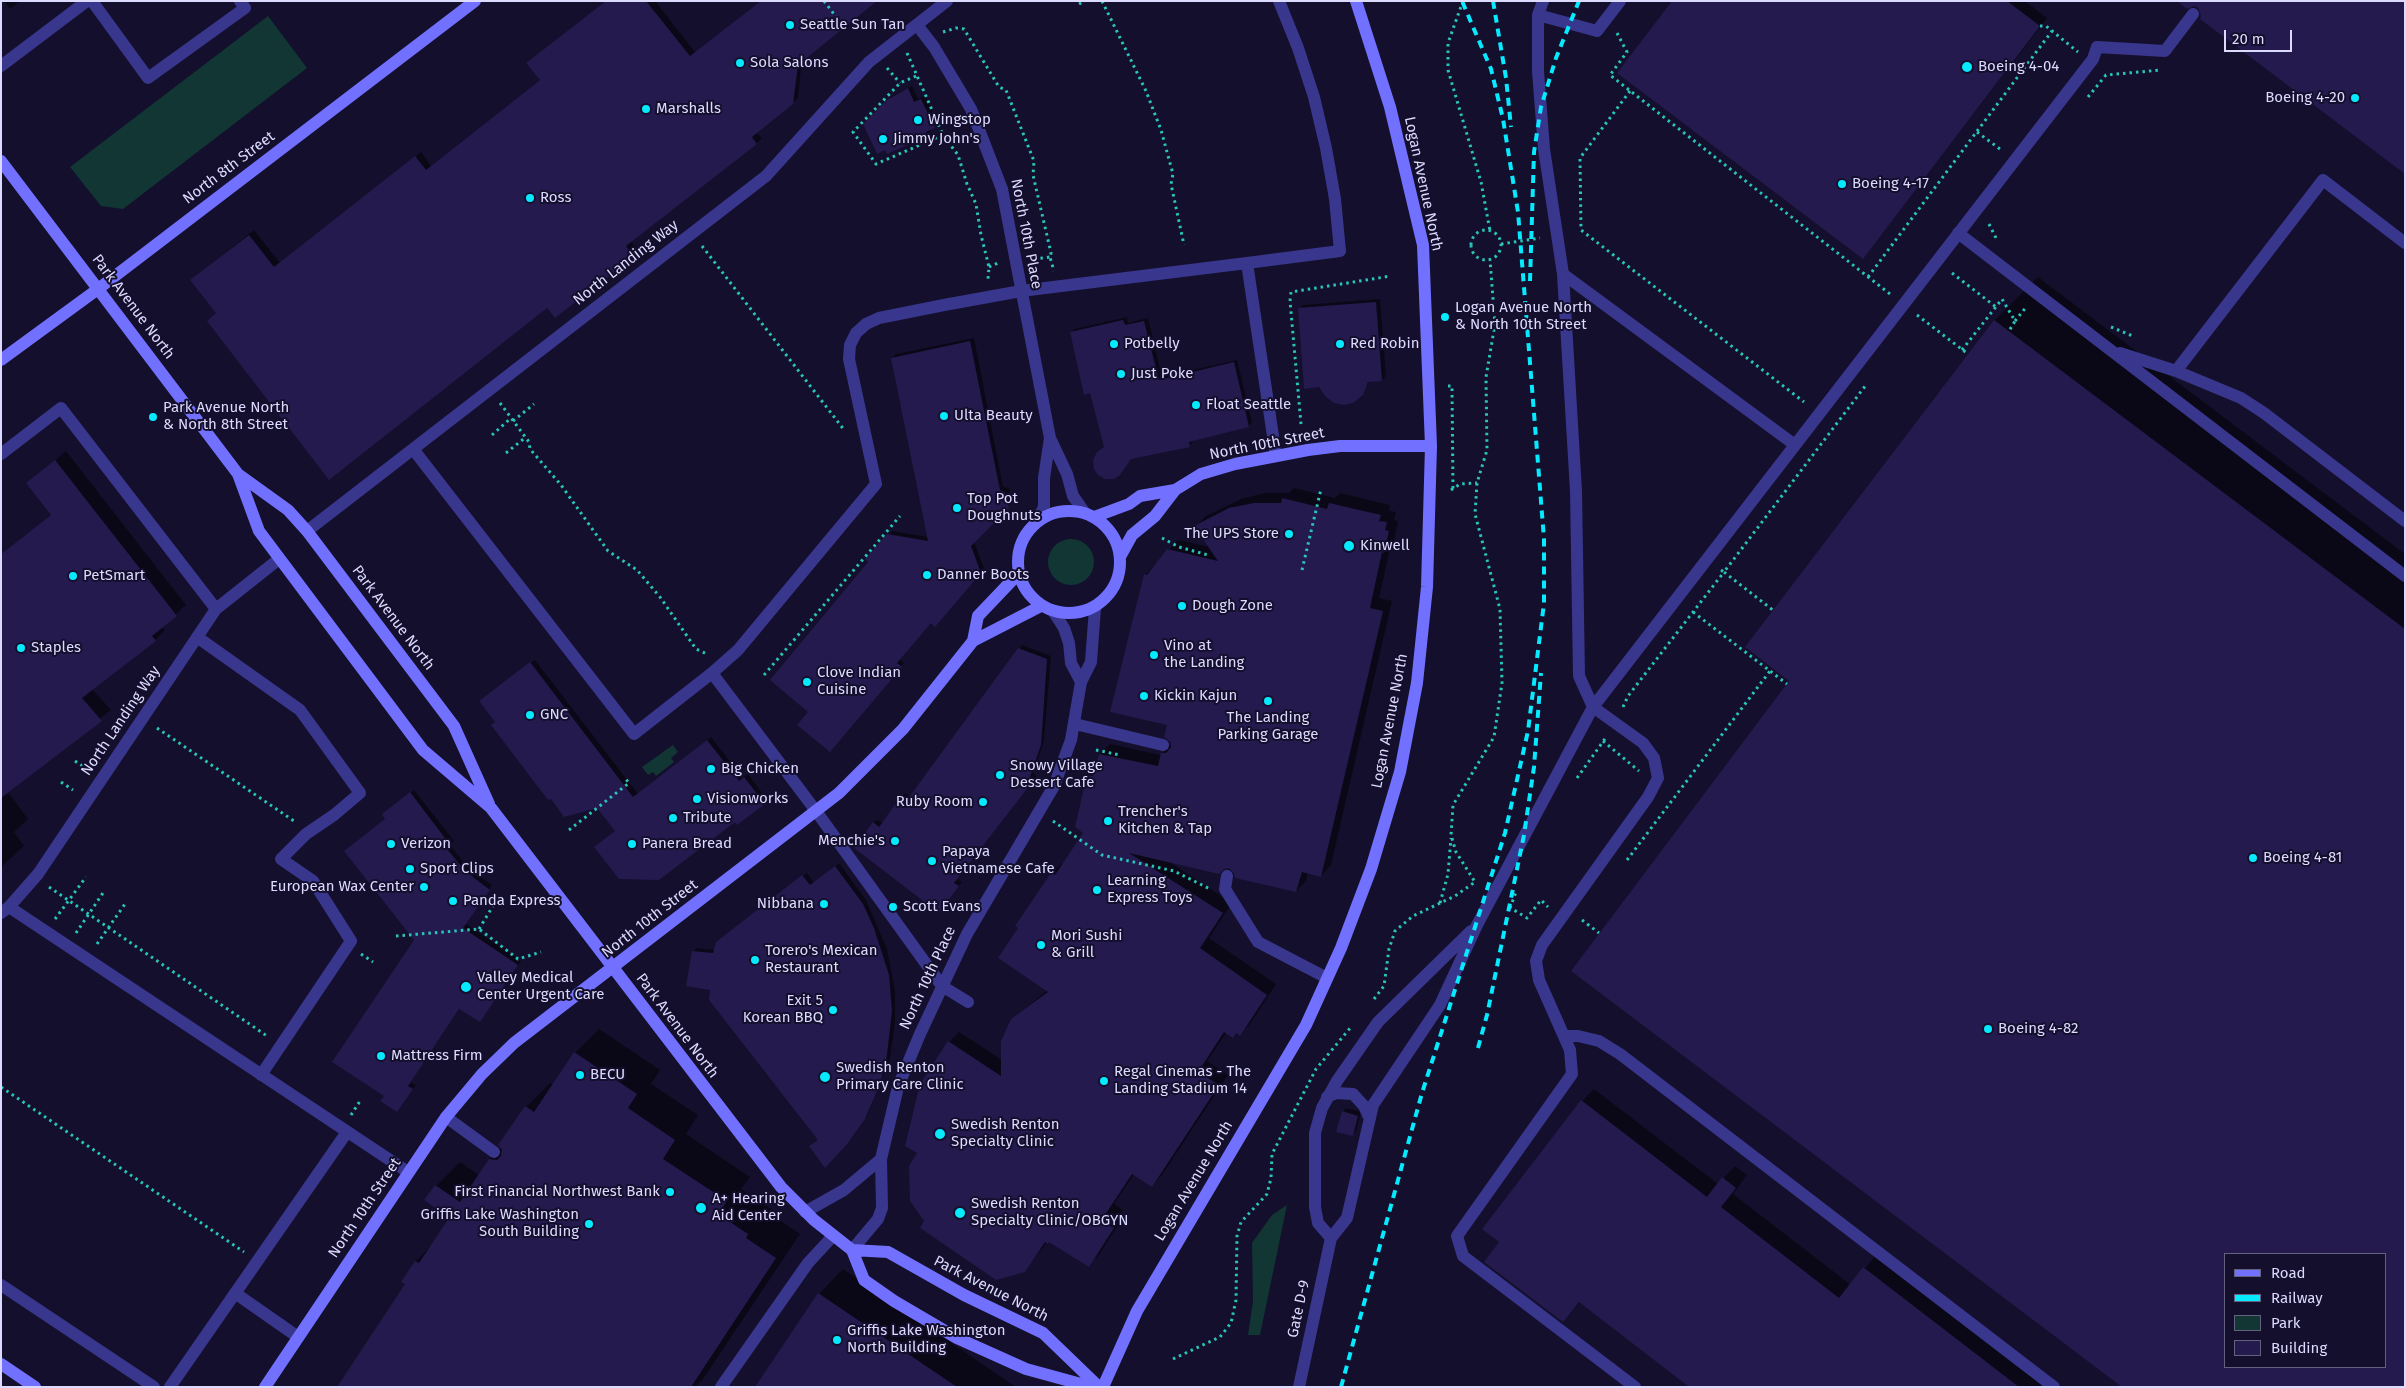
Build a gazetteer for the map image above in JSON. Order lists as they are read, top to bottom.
{
  "streets": {
    "street": [
      "North 8th Street",
      "Logan Avenue North",
      "North 10th Place",
      "North Landing Way",
      "Park Avenue North",
      "North 10th Street",
      "Gate D-9"
    ]
  },
  "crossings": [
    ["North 8th Street", "Park Avenue North"],
    ["Logan Avenue North", "Park Avenue North"],
    ["Logan Avenue North", "North 10th Street"],
    ["North 10th Place", "North Landing Way"],
    ["North 10th Place", "Park Avenue North"],
    ["North 10th Place", "North 10th Street"],
    ["North Landing Way", "Park Avenue North"],
    ["Park Avenue North", "North 10th Street"]
  ],
  "places": [
    "Seattle Sun Tan",
    "Sola Salons",
    "Boeing 4-04",
    "Boeing 4-20",
    "Marshalls",
    "Wingstop",
    "Jimmy John's",
    "Boeing 4-17",
    "Ross",
    "Logan Avenue North & North 10th Street",
    "Potbelly",
    "Red Robin",
    "Just Poke",
    "Float Seattle",
    "Ulta Beauty",
    "Park Avenue North & North 8th Street",
    "Top Pot Doughnuts",
    "The UPS Store",
    "Kinwell",
    "Danner Boots",
    "PetSmart",
    "Dough Zone",
    "Staples",
    "Vino at the Landing",
    "Clove Indian Cuisine",
    "Kickin Kajun",
    "The Landing Parking Garage",
    "GNC",
    "Big Chicken",
    "Snowy Village Dessert Cafe",
    "Visionworks",
    "Ruby Room",
    "Tribute",
    "Trencher's Kitchen & Tap",
    "Menchie's",
    "Verizon",
    "Panera Bread",
    "Boeing 4-81",
    "Papaya Vietnamese Cafe",
    "Sport Clips",
    "European Wax Center",
    "Learning Express Toys",
    "Panda Express",
    "Nibbana",
    "Scott Evans",
    "Mori Sushi & Grill",
    "Torero's Mexican Restaurant",
    "Valley Medical Center Urgent Care",
    "Exit 5 Korean BBQ",
    "Boeing 4-82",
    "Mattress Firm",
    "BECU",
    "Swedish Renton Primary Care Clinic",
    "Regal Cinemas - The Landing Stadium 14",
    "Swedish Renton Specialty Clinic",
    "First Financial Northwest Bank",
    "A+ Hearing Aid Center",
    "Swedish Renton Specialty Clinic/OBGYN",
    "Griffis Lake Washington South Building",
    "Griffis Lake Washington North Building"
  ],
  "legend": [
    "Road",
    "Railway",
    "Park",
    "Building"
  ],
  "scale_bar": "20 m"
}
